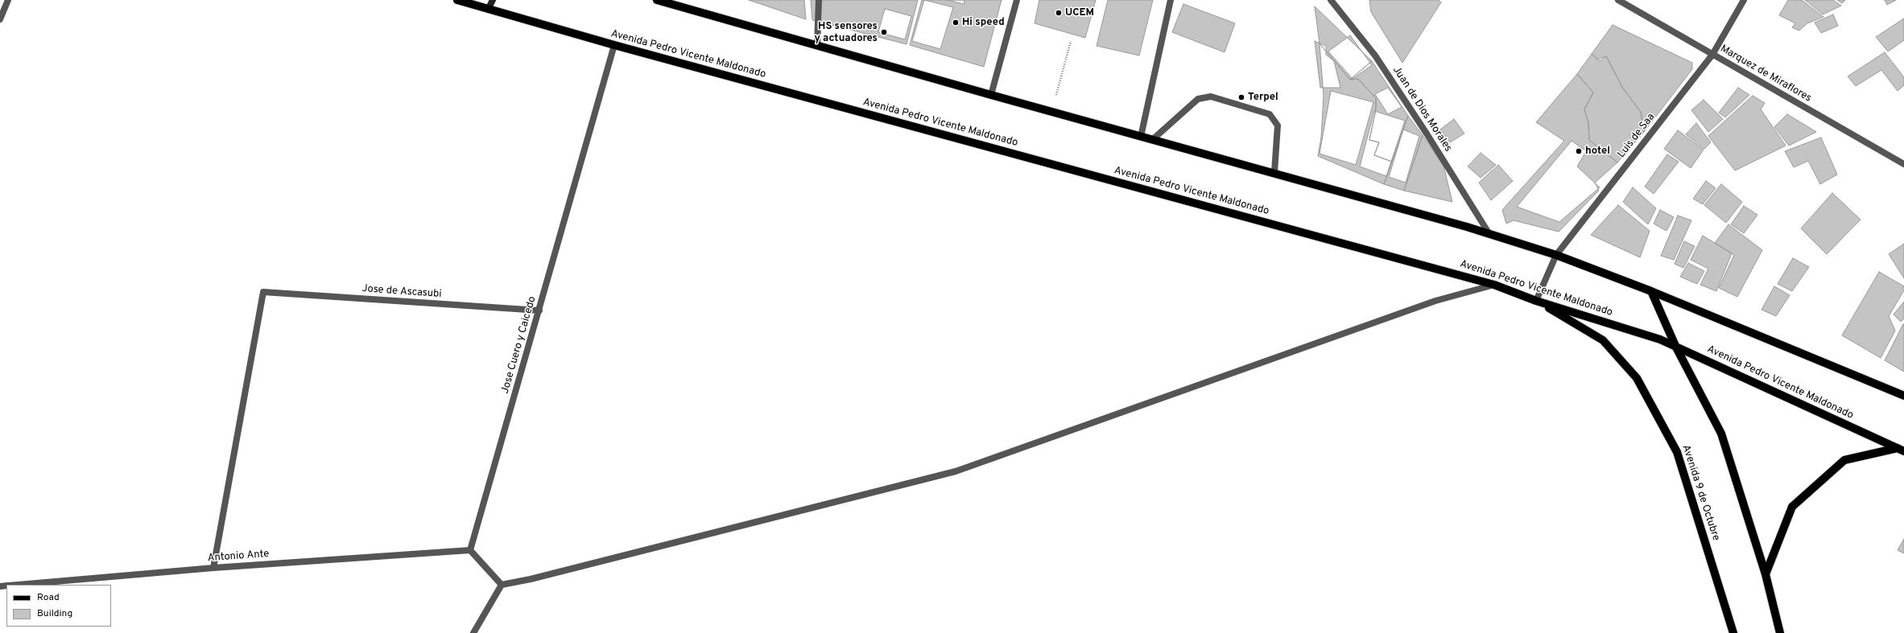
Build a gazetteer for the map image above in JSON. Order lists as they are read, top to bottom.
{
  "streets": {
    "main road": ["Avenida Pedro Vicente Maldonado", "Avenida 9 de Octubre"],
    "street": [
      "Marquez de Miraflores",
      "Juan de Dios Morales",
      "Luis de Saa",
      "Jose de Ascasubi",
      "Jose Cuero y Caicedo",
      "Antonio Ante"
    ]
  },
  "crossings": [
    ["Avenida Pedro Vicente Maldonado", "Luis de Saa"],
    ["Avenida Pedro Vicente Maldonado", "Jose Cuero y Caicedo"],
    ["Avenida Pedro Vicente Maldonado", "Avenida 9 de Octubre"],
    ["Marquez de Miraflores", "Luis de Saa"],
    ["Luis de Saa", "Avenida 9 de Octubre"],
    ["Jose de Ascasubi", "Jose Cuero y Caicedo"],
    ["Jose de Ascasubi", "Antonio Ante"],
    ["Jose Cuero y Caicedo", "Antonio Ante"]
  ],
  "places": [
    "UCEM",
    "Hi speed",
    "HS sensores y actuadores",
    "Terpel",
    "hotel"
  ],
  "legend": ["Road", "Building"]
}
